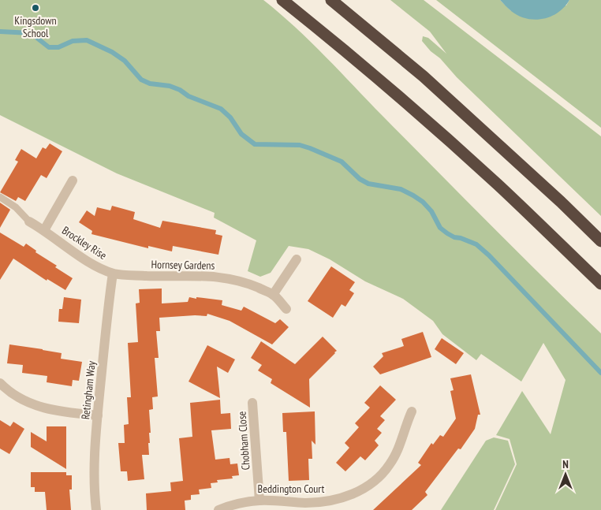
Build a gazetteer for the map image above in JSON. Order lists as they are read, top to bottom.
{
  "streets": {
    "street": [
      "Brockley Rise",
      "Hornsey Gardens",
      "Retingham Way",
      "Chobham Close",
      "Beddington Court"
    ]
  },
  "crossings": [
    ["Brockley Rise", "Hornsey Gardens"],
    ["Brockley Rise", "Retingham Way"],
    ["Hornsey Gardens", "Retingham Way"],
    ["Chobham Close", "Beddington Court"]
  ],
  "places": ["Kingsdown School"],
  "north": "top"
}
